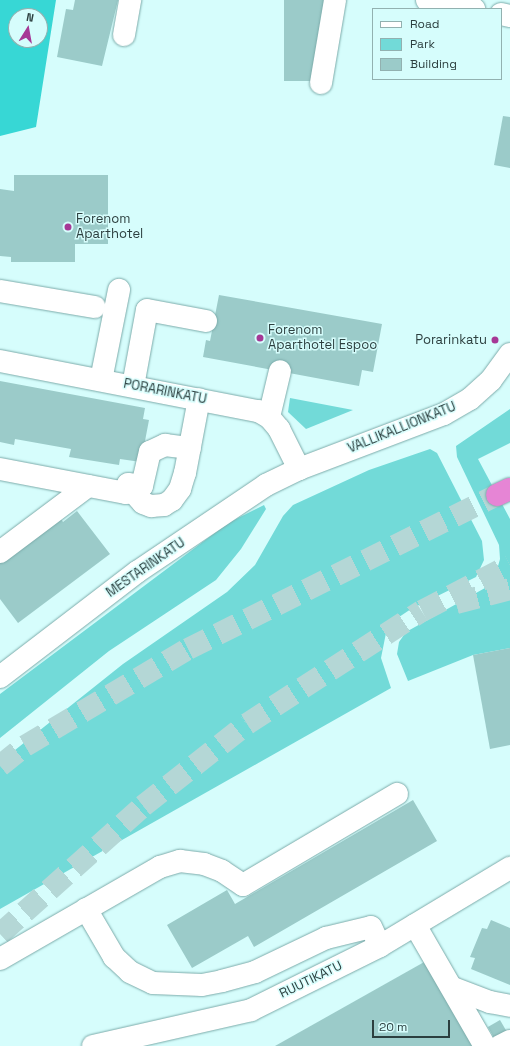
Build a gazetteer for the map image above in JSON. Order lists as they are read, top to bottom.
{
  "streets": {
    "street": [
      "PORARINKATU",
      "VALLIKALLIONKATU",
      "MESTARINKATU",
      "RUUTIKATU"
    ]
  },
  "crossings": [
    ["PORARINKATU", "VALLIKALLIONKATU"],
    ["PORARINKATU", "MESTARINKATU"],
    ["VALLIKALLIONKATU", "MESTARINKATU"]
  ],
  "places": ["Forenom Aparthotel", "Forenom Aparthotel Espoo", "Porarinkatu"],
  "legend": ["Road", "Park", "Building"],
  "scale_bar": "20 m",
  "north": "top"
}
